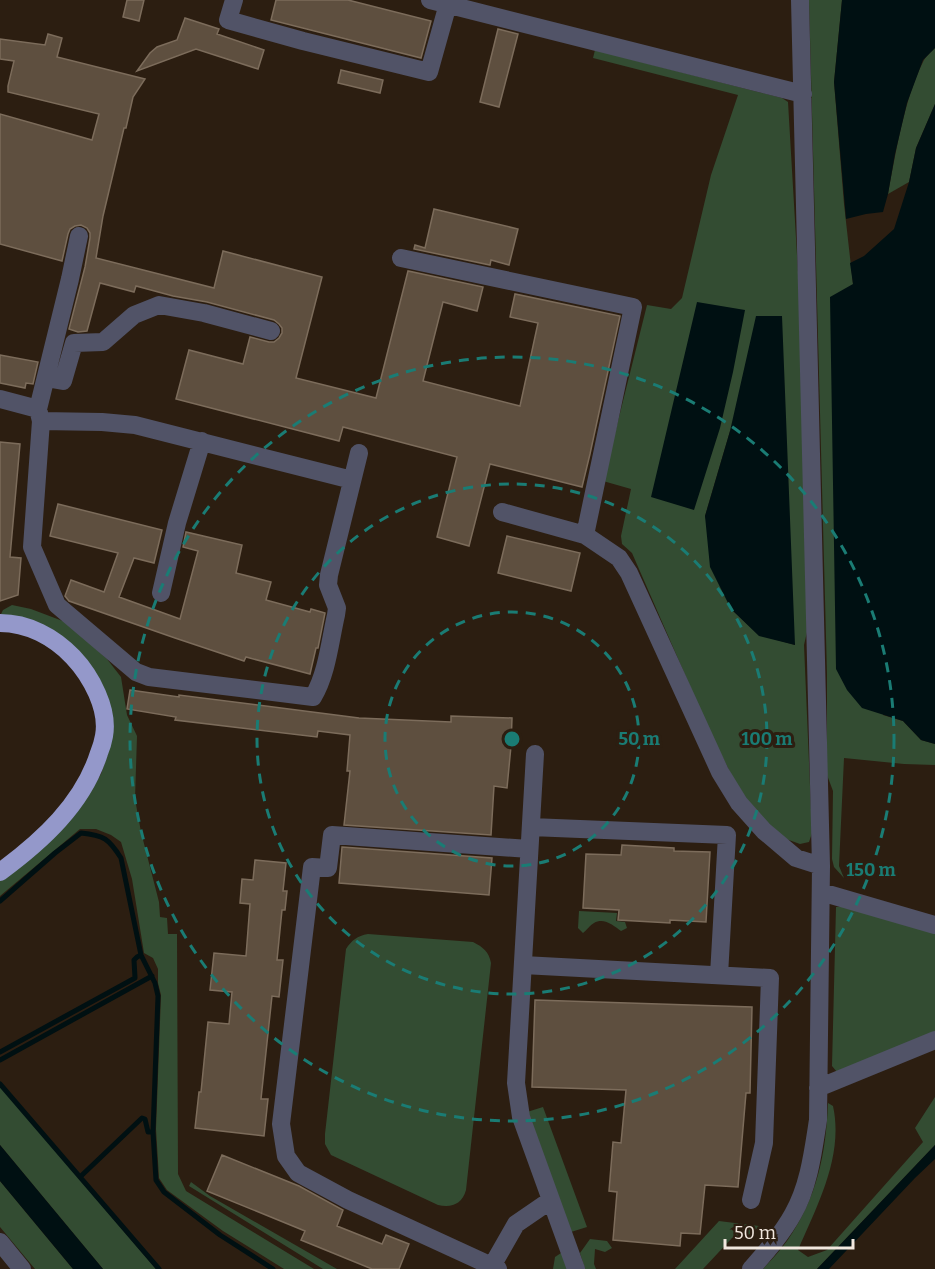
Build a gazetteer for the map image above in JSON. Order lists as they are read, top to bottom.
{
  "scale_bar": "50 m",
  "rings": ["50 m", "100 m", "150 m"]
}
